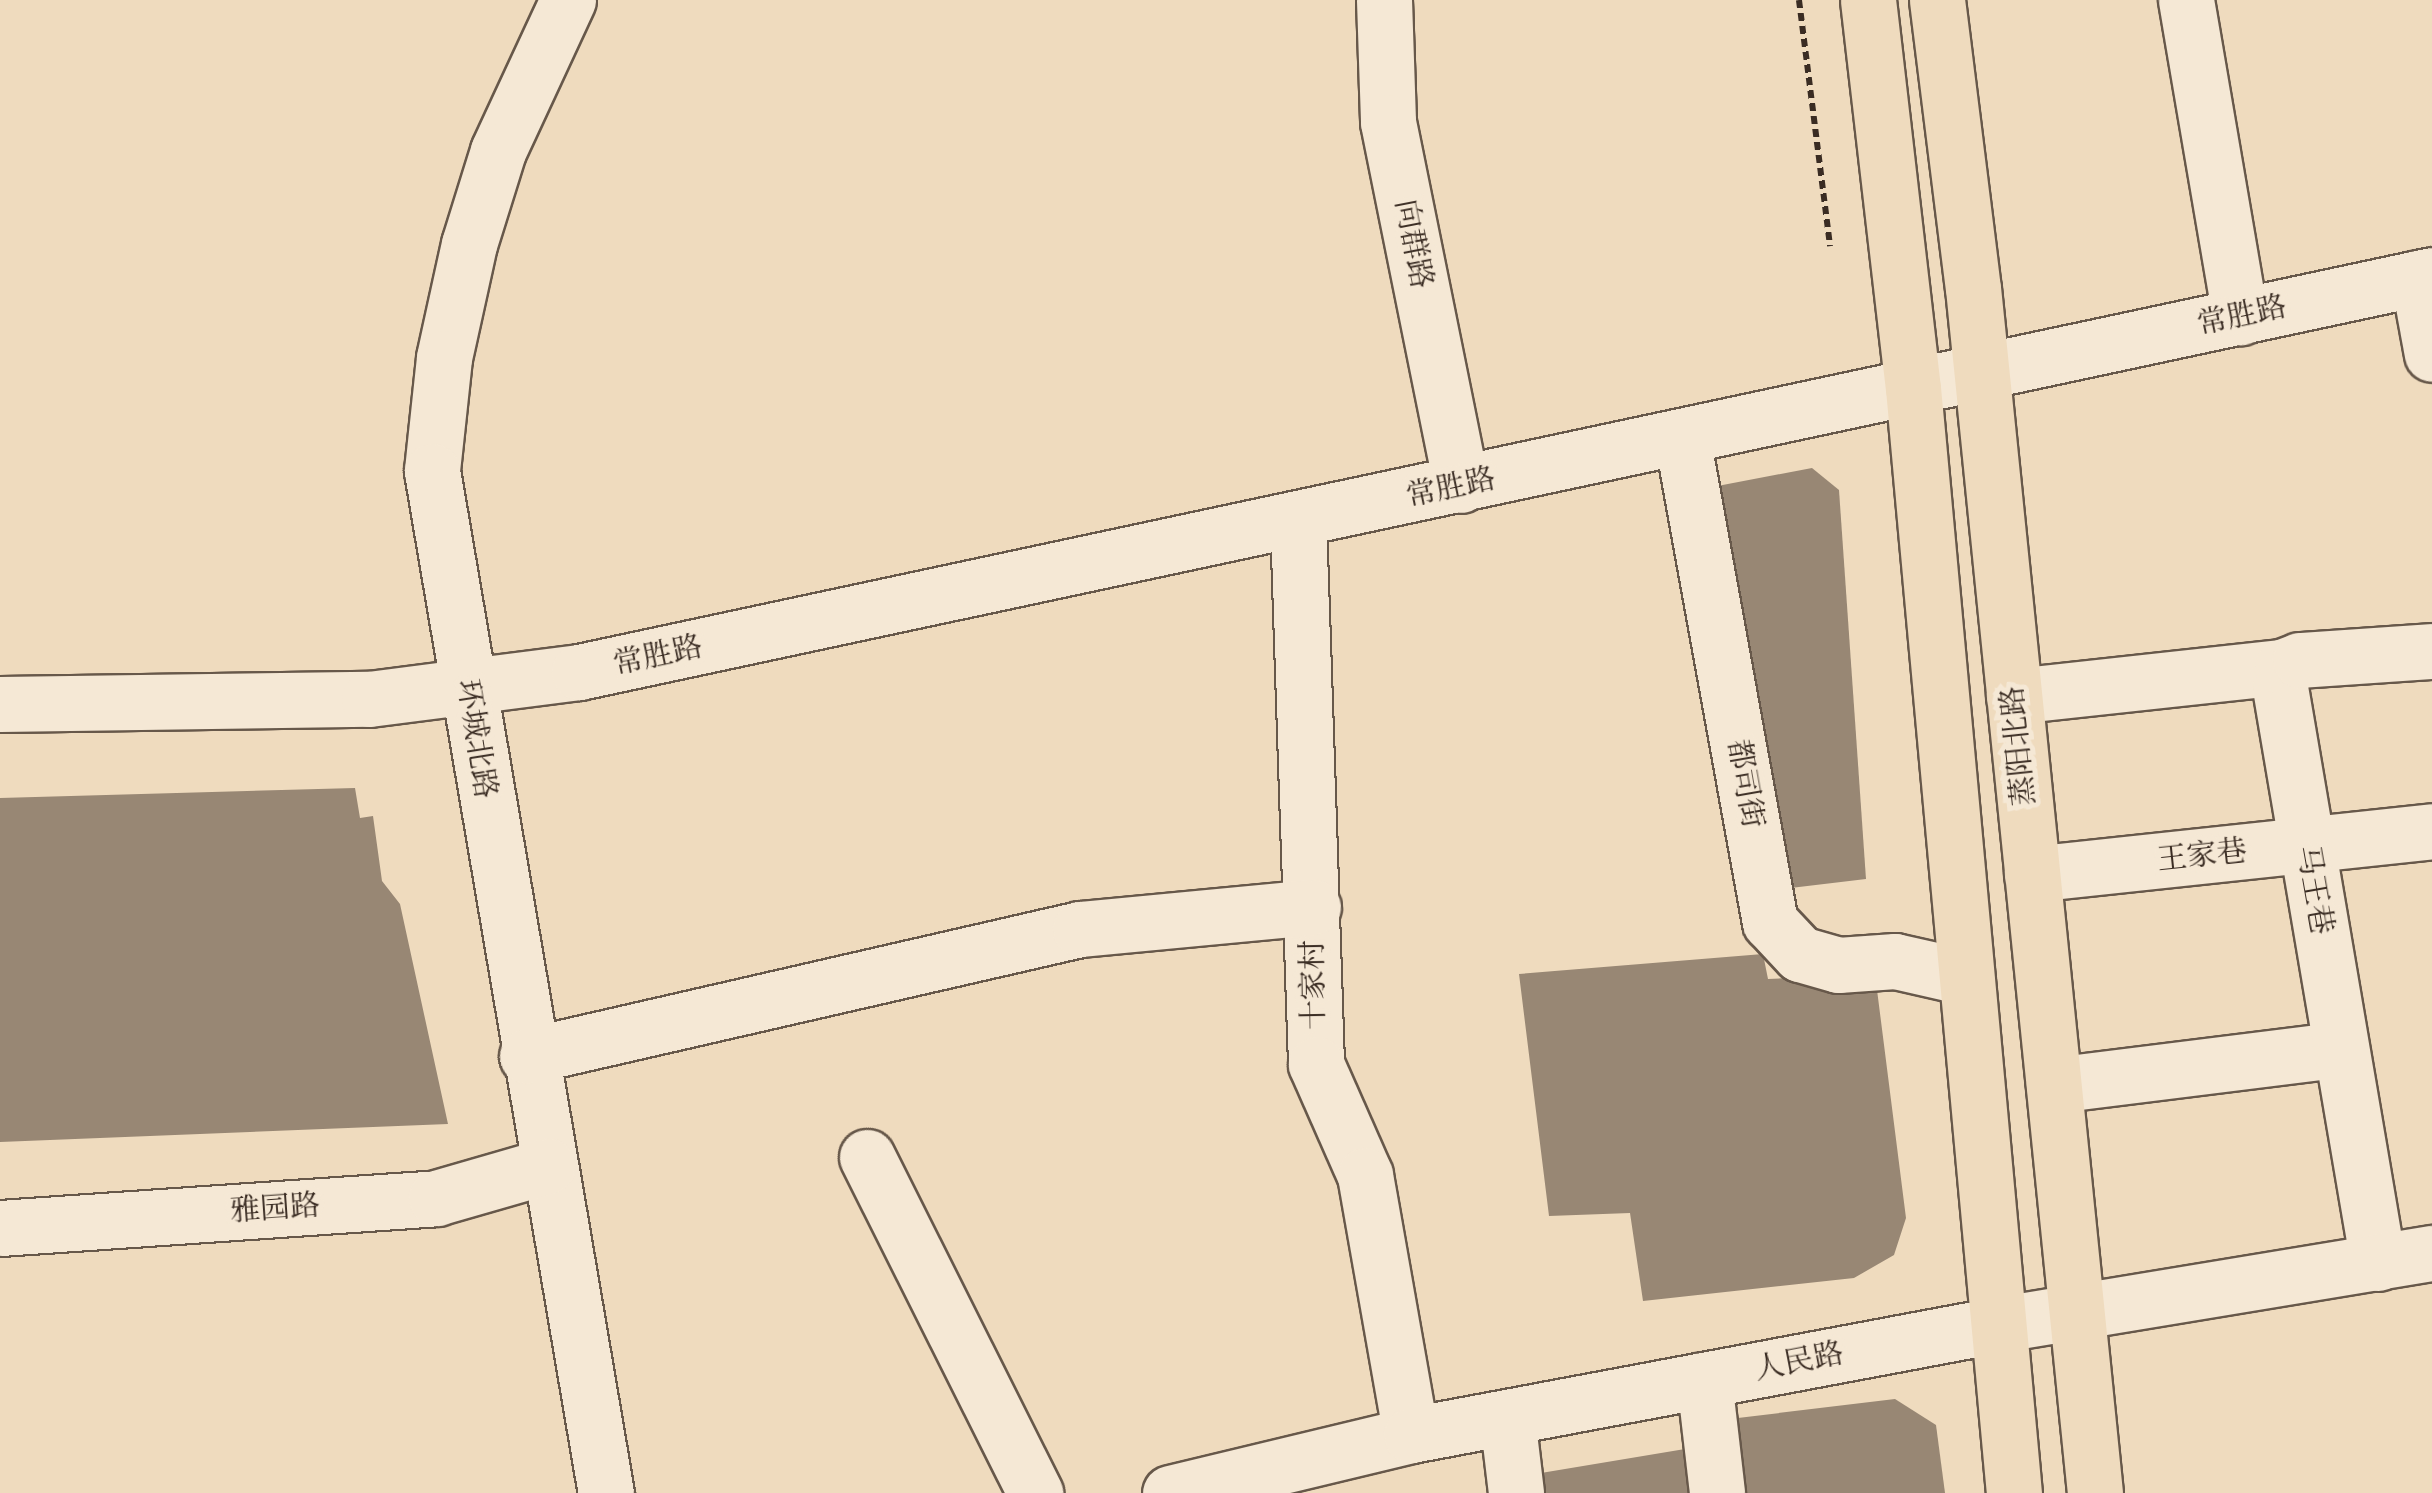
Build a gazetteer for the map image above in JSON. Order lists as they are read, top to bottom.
{
  "streets": {
    "main road": ["蒸阳北路"],
    "street": [
      "向群路",
      "常胜路",
      "环城北路",
      "都司街",
      "王家巷",
      "马王巷",
      "十家村",
      "雅园路",
      "人民路"
    ]
  },
  "crossings": [
    ["向群路", "常胜路"],
    ["常胜路", "环城北路"],
    ["常胜路", "蒸阳北路"],
    ["常胜路", "都司街"],
    ["常胜路", "十家村"],
    ["环城北路", "雅园路"],
    ["蒸阳北路", "王家巷"],
    ["蒸阳北路", "人民路"],
    ["王家巷", "马王巷"],
    ["马王巷", "人民路"],
    ["十家村", "人民路"]
  ]
}
